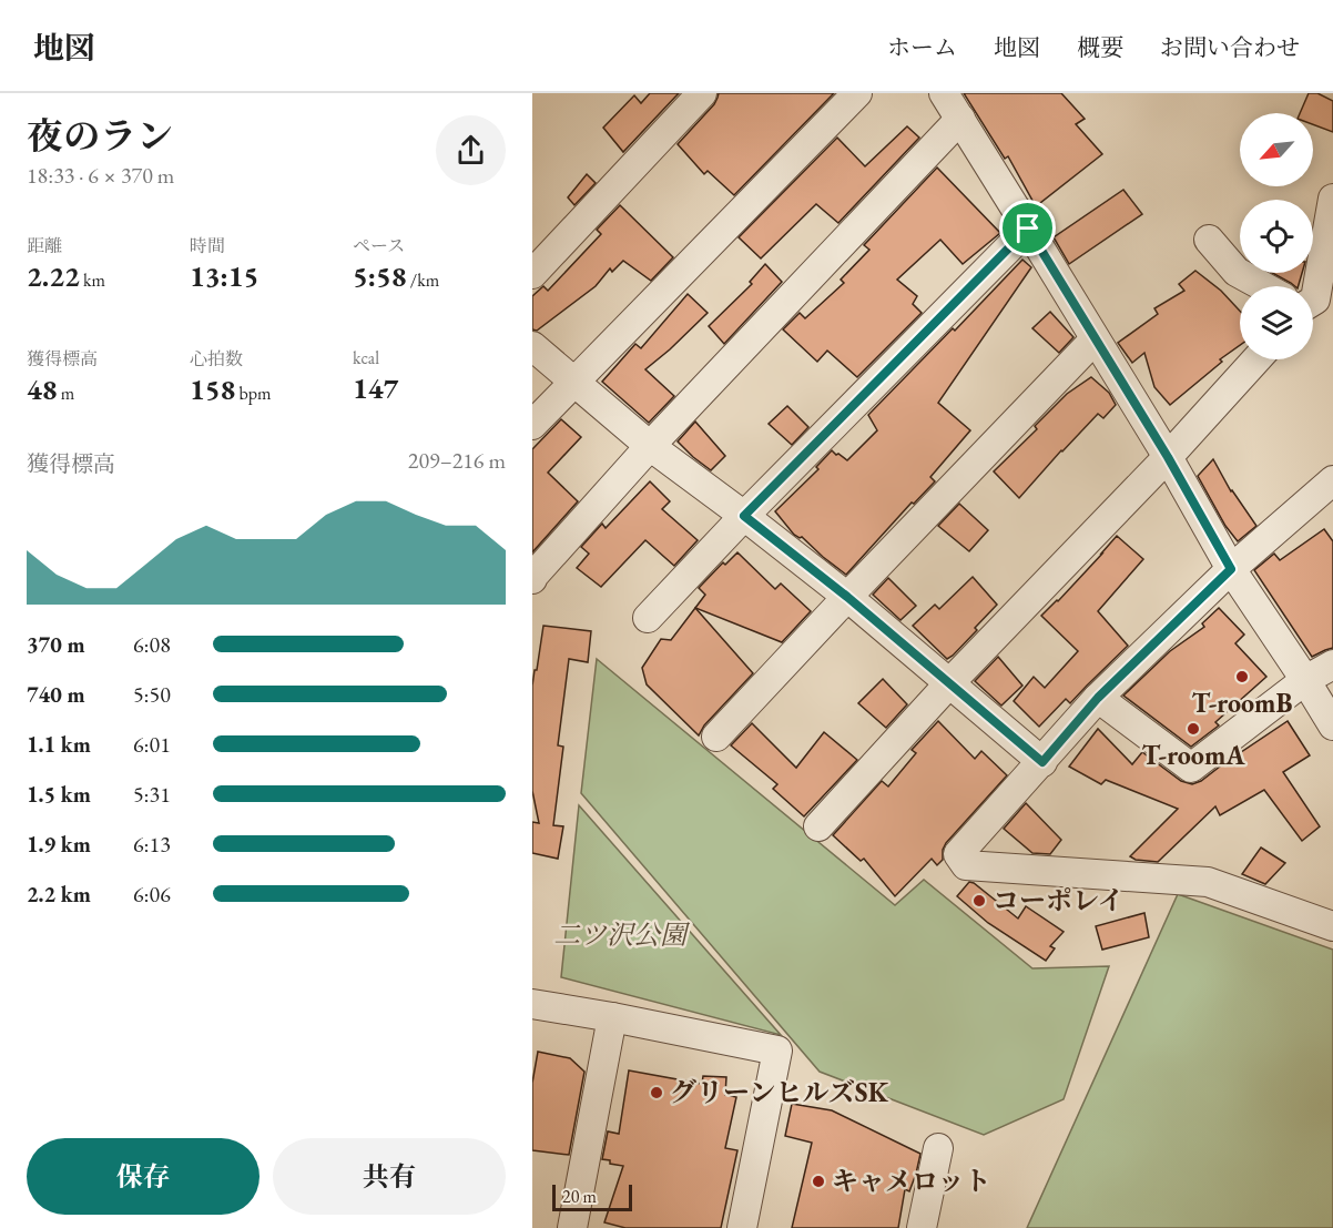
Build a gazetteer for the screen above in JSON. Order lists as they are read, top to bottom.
{
  "parks": ["二ツ沢公園"],
  "places": [
    "T-roomB",
    "T-roomA",
    "コーポレイ",
    "グリーンヒルズSK",
    "キャメロット"
  ],
  "scale_bar": "20 m",
  "north": "bottom left",
  "page": {
    "header": "地図",
    "nav": [
      "ホーム",
      "地図",
      "概要",
      "お問い合わせ"
    ],
    "heading": ["夜のラン", "18:33 · 6 × 370 m"],
    "stats": [
      ["距離", "2.22 km"],
      ["時間", "13:15"],
      ["ペース", "5:58 /km"],
      ["獲得標高", "48 m"],
      ["心拍数", "158 bpm"],
      ["kcal", "147"]
    ],
    "chart": ["獲得標高", "209–216 m"],
    "list": [
      {
        "name": "370 m",
        "note": "6:08"
      },
      {
        "name": "740 m",
        "note": "5:50"
      },
      {
        "name": "1.1 km",
        "note": "6:01"
      },
      {
        "name": "1.5 km",
        "note": "5:31"
      },
      {
        "name": "1.9 km",
        "note": "6:13"
      },
      {
        "name": "2.2 km",
        "note": "6:06"
      }
    ],
    "buttons": ["保存", "共有"],
    "scale": "20 m"
  }
}
